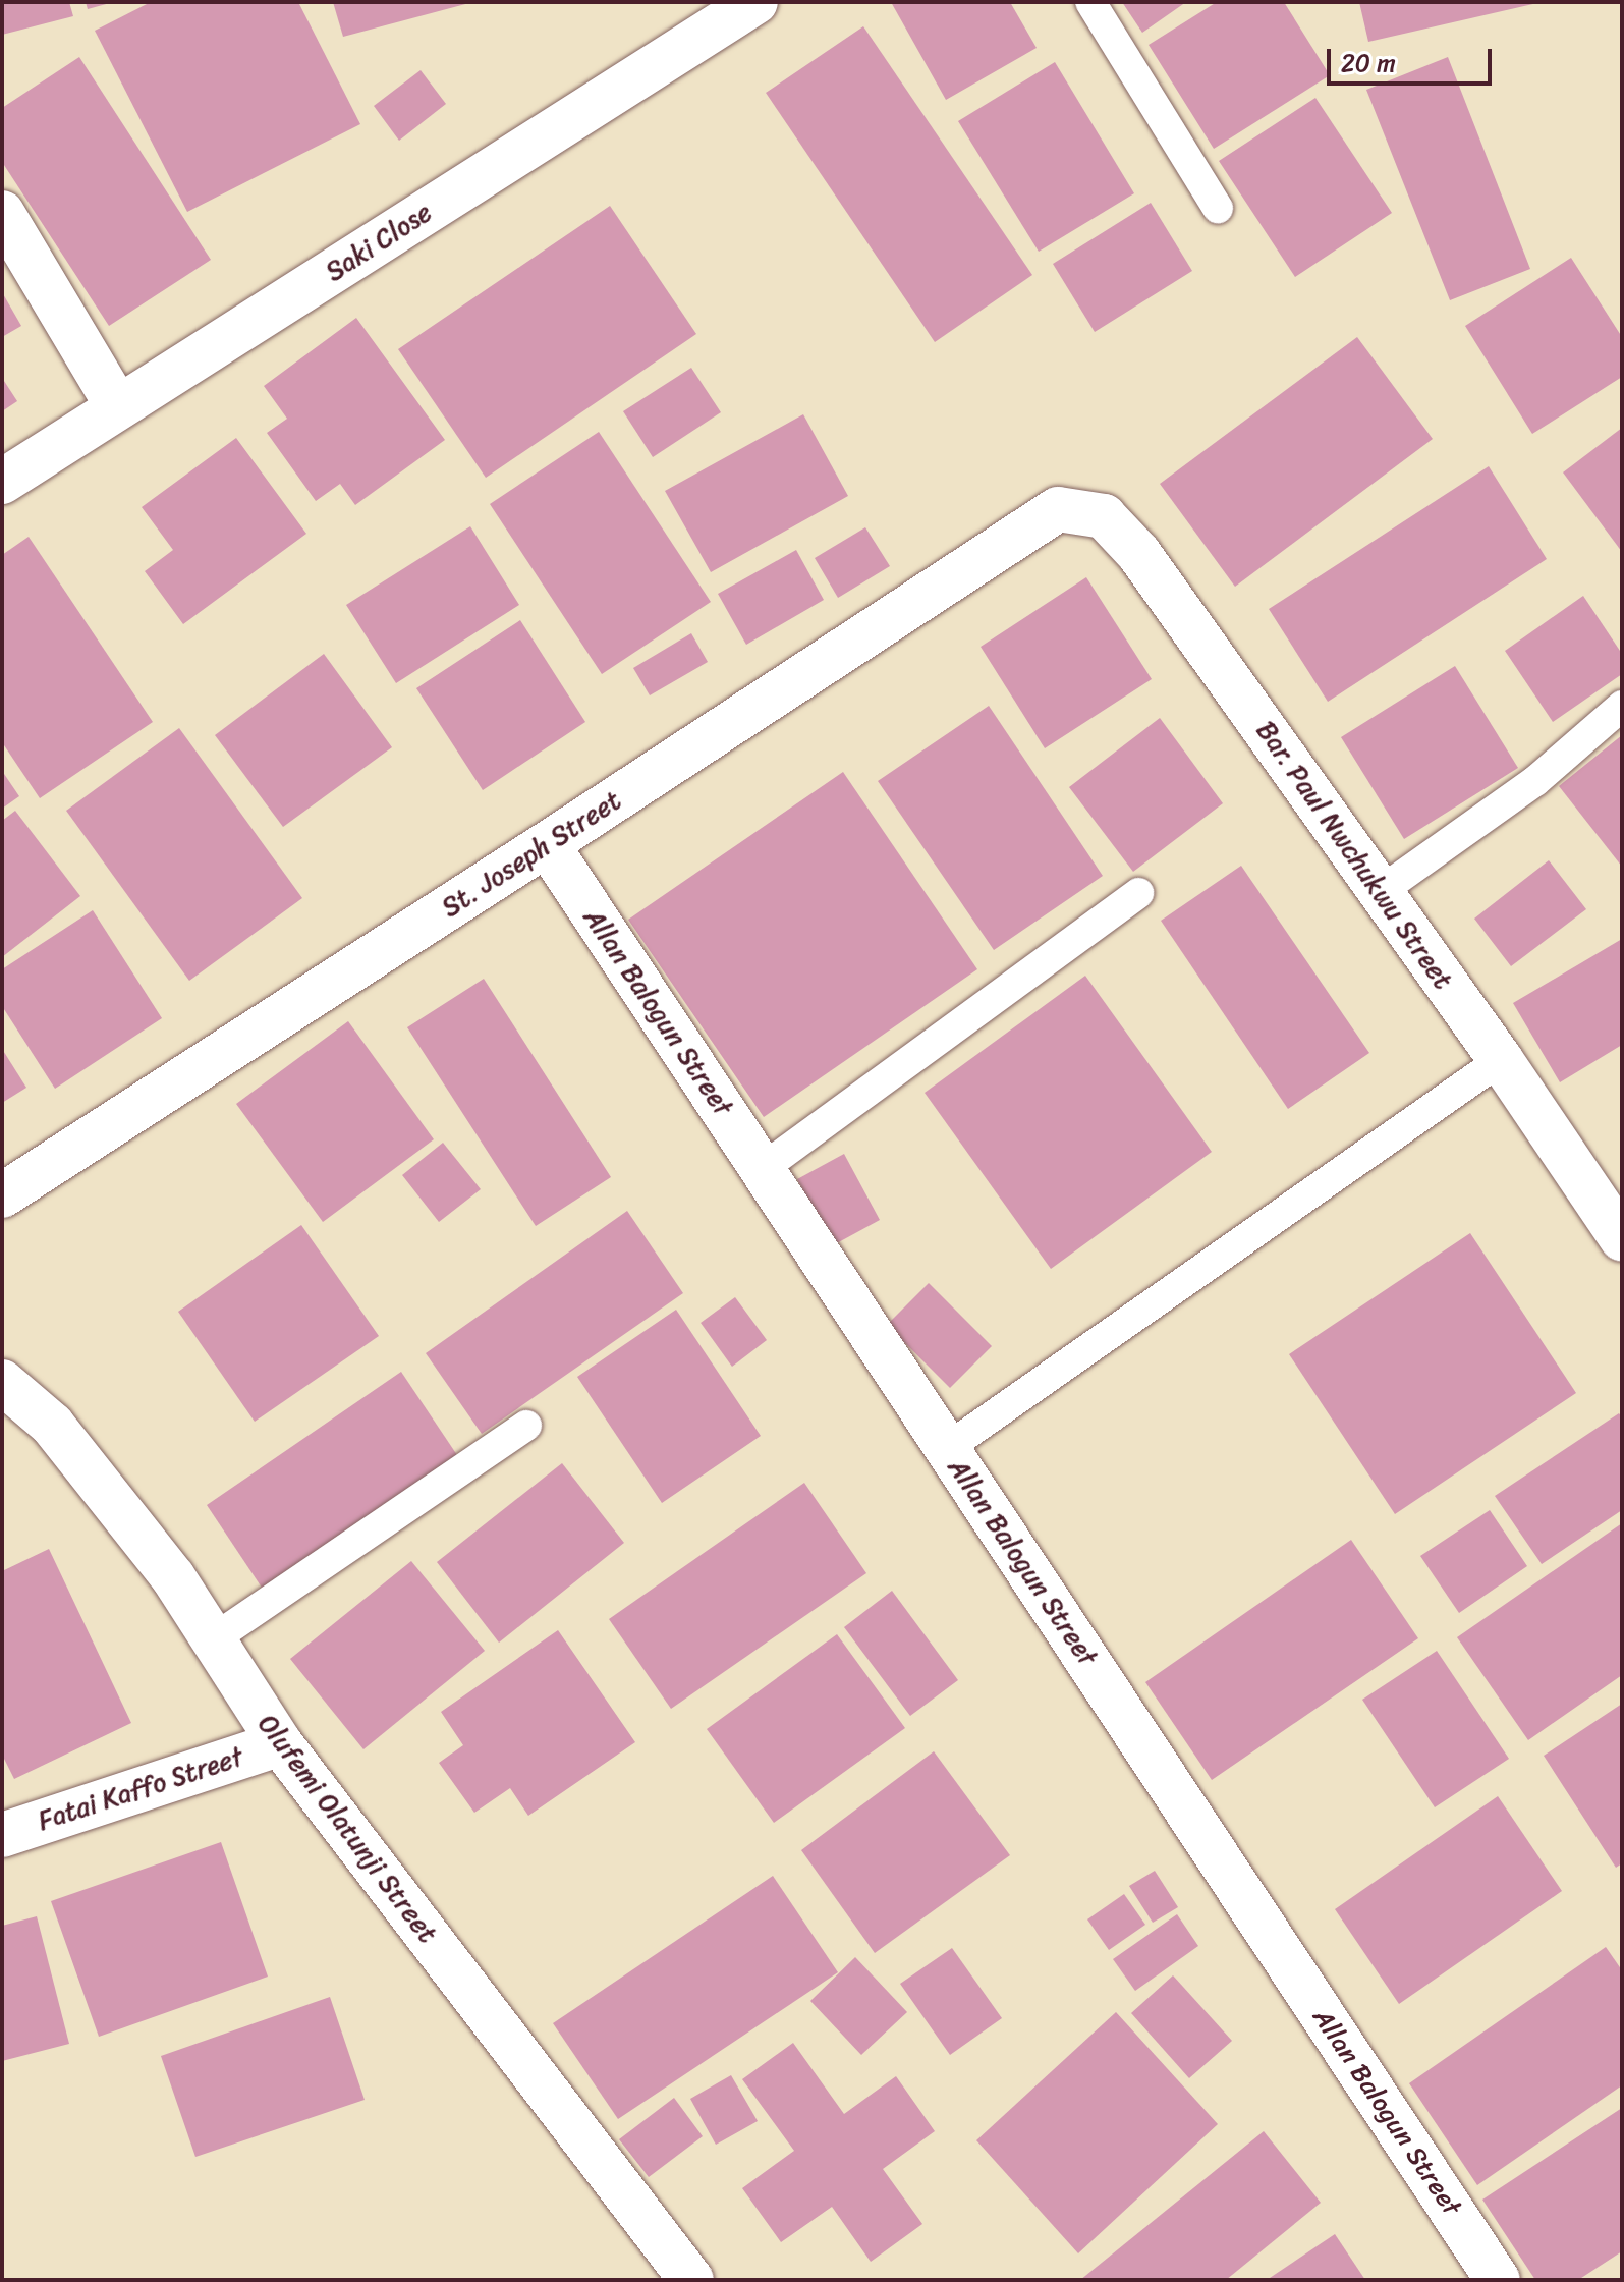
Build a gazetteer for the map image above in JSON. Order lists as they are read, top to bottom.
{
  "streets": {
    "street": [
      "Saki Close",
      "St. Joseph Street",
      "Bar. Paul Nwchukwu Street",
      "Allan Balogun Street",
      "Fatai Kaffo Street",
      "Olufemi Olatunji Street"
    ]
  },
  "crossings": [
    ["St. Joseph Street", "Bar. Paul Nwchukwu Street"],
    ["St. Joseph Street", "Allan Balogun Street"],
    ["Fatai Kaffo Street", "Olufemi Olatunji Street"]
  ],
  "scale_bar": "20 m"
}
